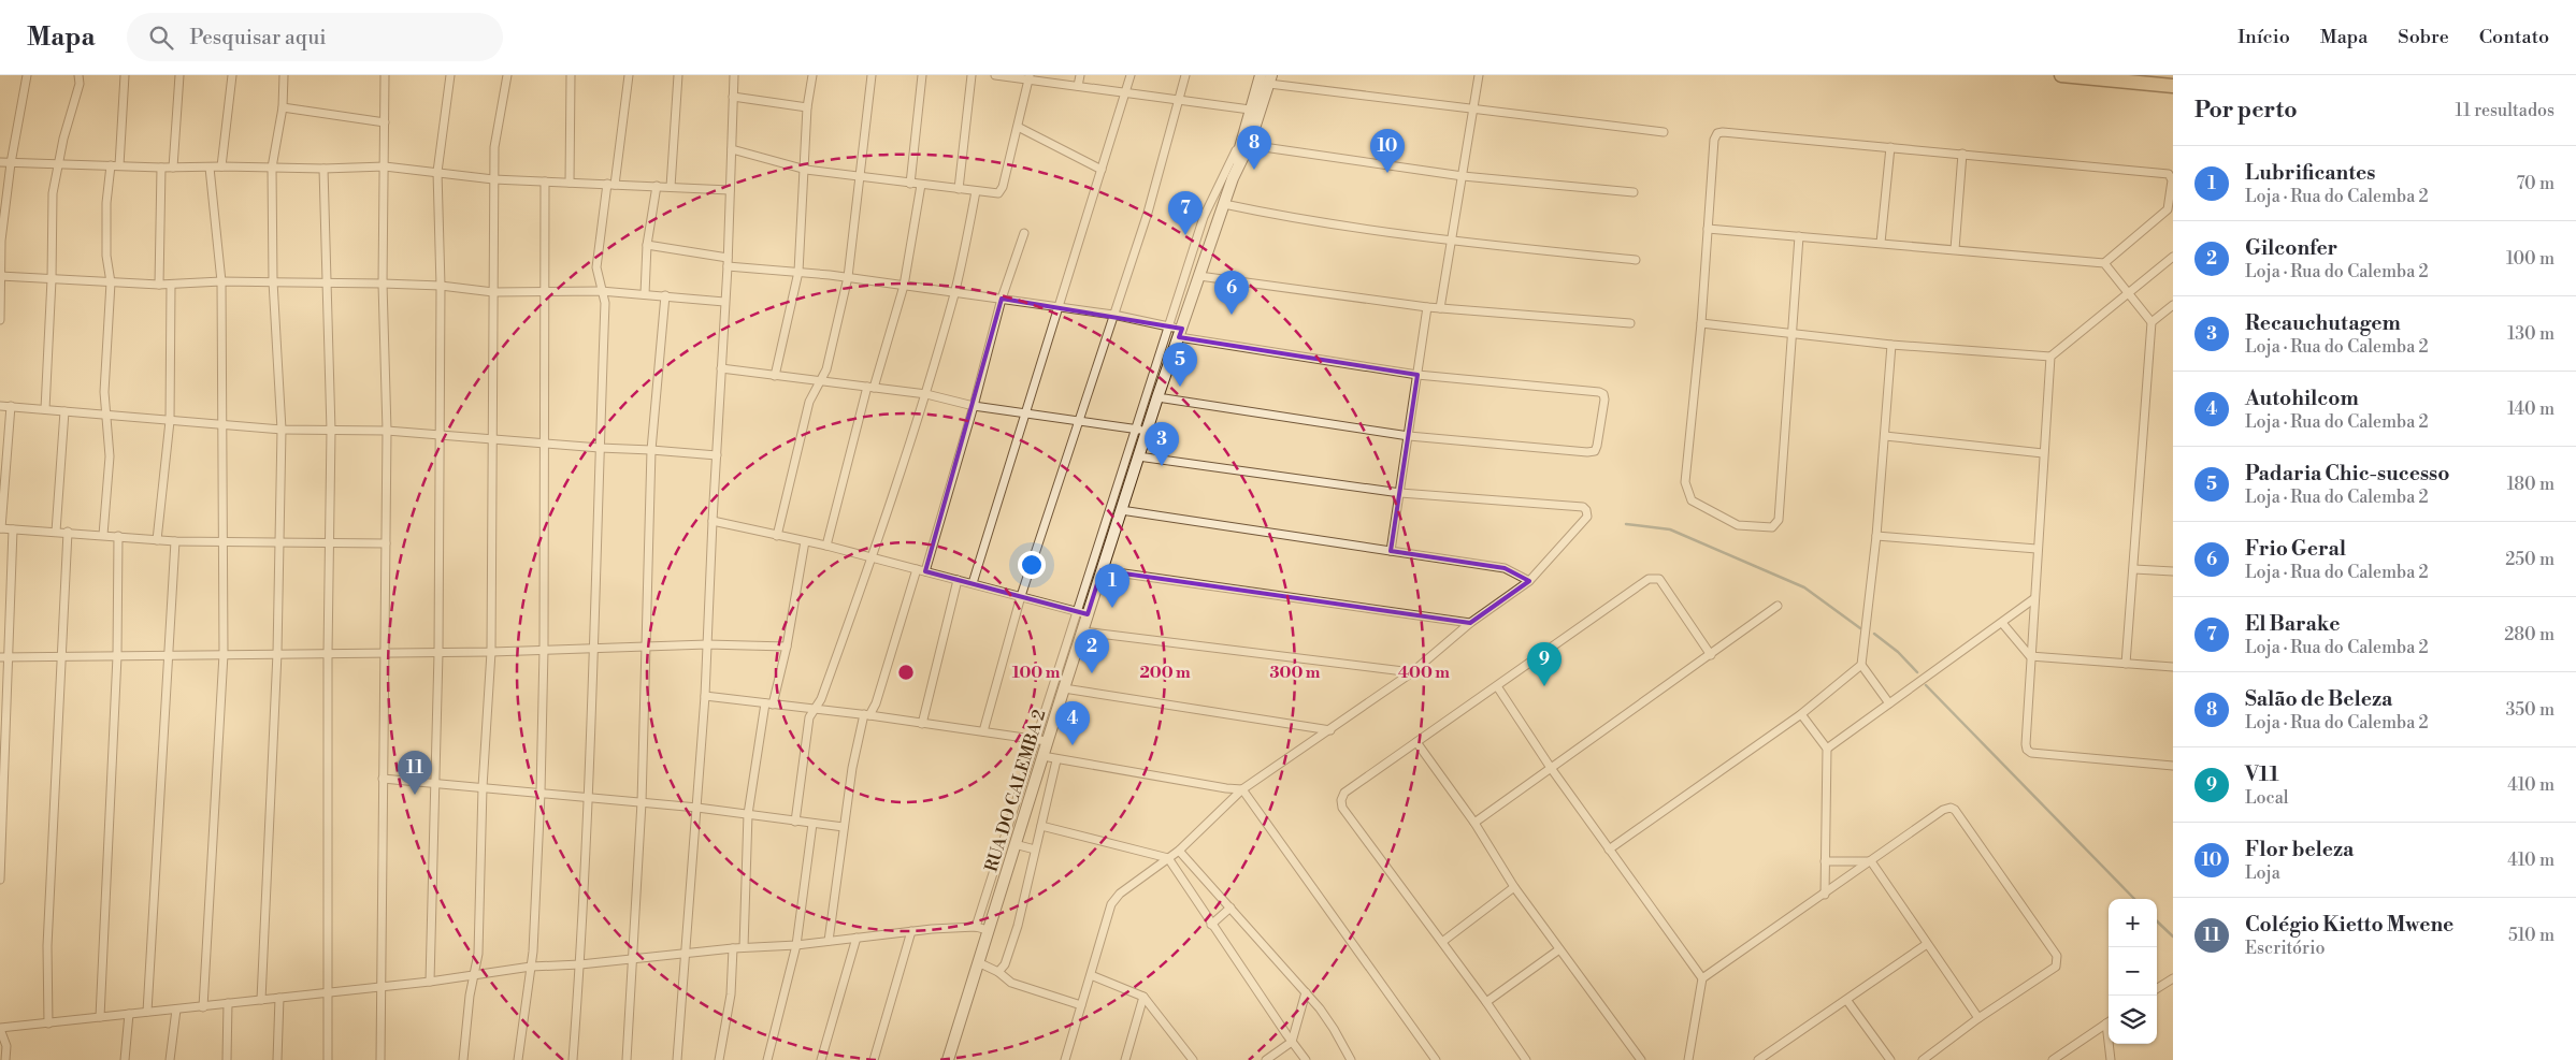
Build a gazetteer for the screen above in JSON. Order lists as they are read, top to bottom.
{
  "streets": {
    "main road": ["RUA DO CALEMBA 2"]
  },
  "page": {
    "header": "Mapa",
    "search": "Pesquisar aqui",
    "nav": [
      "Início",
      "Mapa",
      "Sobre",
      "Contato"
    ],
    "heading": ["Por perto", "11 resultados"],
    "pins": [
      "8",
      "10",
      "7",
      "6",
      "5",
      "3",
      "1",
      "2",
      "9",
      "4",
      "11"
    ],
    "list": [
      {
        "mark": "1",
        "name": "Lubrificantes",
        "note": "Loja · Rua do Calemba 2",
        "value": "70 m"
      },
      {
        "mark": "2",
        "name": "Gilconfer",
        "note": "Loja · Rua do Calemba 2",
        "value": "100 m"
      },
      {
        "mark": "3",
        "name": "Recauchutagem",
        "note": "Loja · Rua do Calemba 2",
        "value": "130 m"
      },
      {
        "mark": "4",
        "name": "Autohilcom",
        "note": "Loja · Rua do Calemba 2",
        "value": "140 m"
      },
      {
        "mark": "5",
        "name": "Padaria Chic-sucesso",
        "note": "Loja · Rua do Calemba 2",
        "value": "180 m"
      },
      {
        "mark": "6",
        "name": "Frio Geral",
        "note": "Loja · Rua do Calemba 2",
        "value": "250 m"
      },
      {
        "mark": "7",
        "name": "El Barake",
        "note": "Loja · Rua do Calemba 2",
        "value": "280 m"
      },
      {
        "mark": "8",
        "name": "Salão de Beleza",
        "note": "Loja · Rua do Calemba 2",
        "value": "350 m"
      },
      {
        "mark": "9",
        "name": "V11",
        "note": "Local",
        "value": "410 m"
      },
      {
        "mark": "10",
        "name": "Flor beleza",
        "note": "Loja",
        "value": "410 m"
      },
      {
        "mark": "11",
        "name": "Colégio Kietto Mwene",
        "note": "Escritório",
        "value": "510 m"
      }
    ],
    "map_buttons": ["+", "−"]
  },
  "rings": [
    "100 m",
    "200 m",
    "300 m",
    "400 m"
  ]
}
